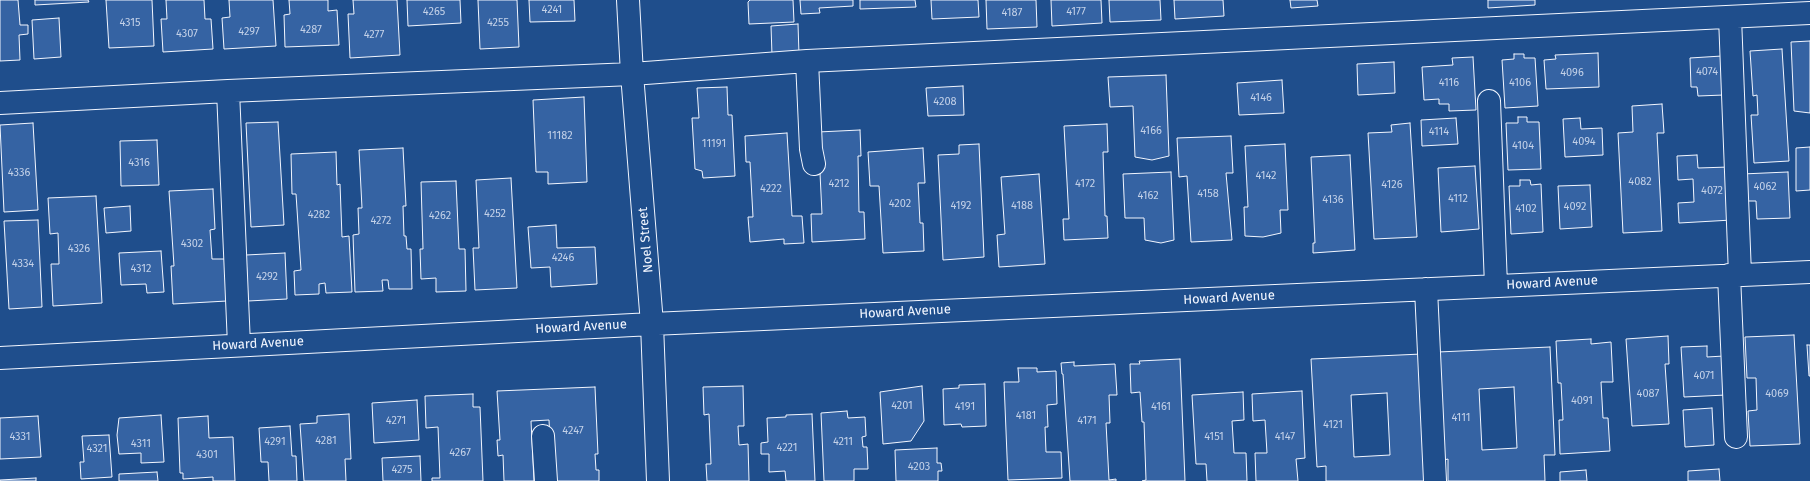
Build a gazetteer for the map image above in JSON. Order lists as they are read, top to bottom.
{
  "streets": {
    "street": ["Noel Street", "Howard Avenue"]
  },
  "crossings": [
    ["Noel Street", "Howard Avenue"]
  ],
  "house_numbers": [
    "4241",
    "4265",
    "4177",
    "4187",
    "4315",
    "4255",
    "4287",
    "4297",
    "4307",
    "4277",
    "4074",
    "4096",
    "4116",
    "4106",
    "4146",
    "4208",
    "4166",
    "4114",
    "11182",
    "4094",
    "11191",
    "4104",
    "4316",
    "4336",
    "4142",
    "4082",
    "4212",
    "4172",
    "4126",
    "4062",
    "4222",
    "4072",
    "4158",
    "4162",
    "4112",
    "4136",
    "4202",
    "4192",
    "4188",
    "4092",
    "4102",
    "4252",
    "4282",
    "4262",
    "4272",
    "4302",
    "4326",
    "4246",
    "4334",
    "4312",
    "4292",
    "4071",
    "4087",
    "4069",
    "4091",
    "4201",
    "4191",
    "4161",
    "4181",
    "4111",
    "4271",
    "4171",
    "4121",
    "4247",
    "4331",
    "4151",
    "4147",
    "4281",
    "4291",
    "4211",
    "4311",
    "4221",
    "4321",
    "4267",
    "4301",
    "4203",
    "4275"
  ]
}
